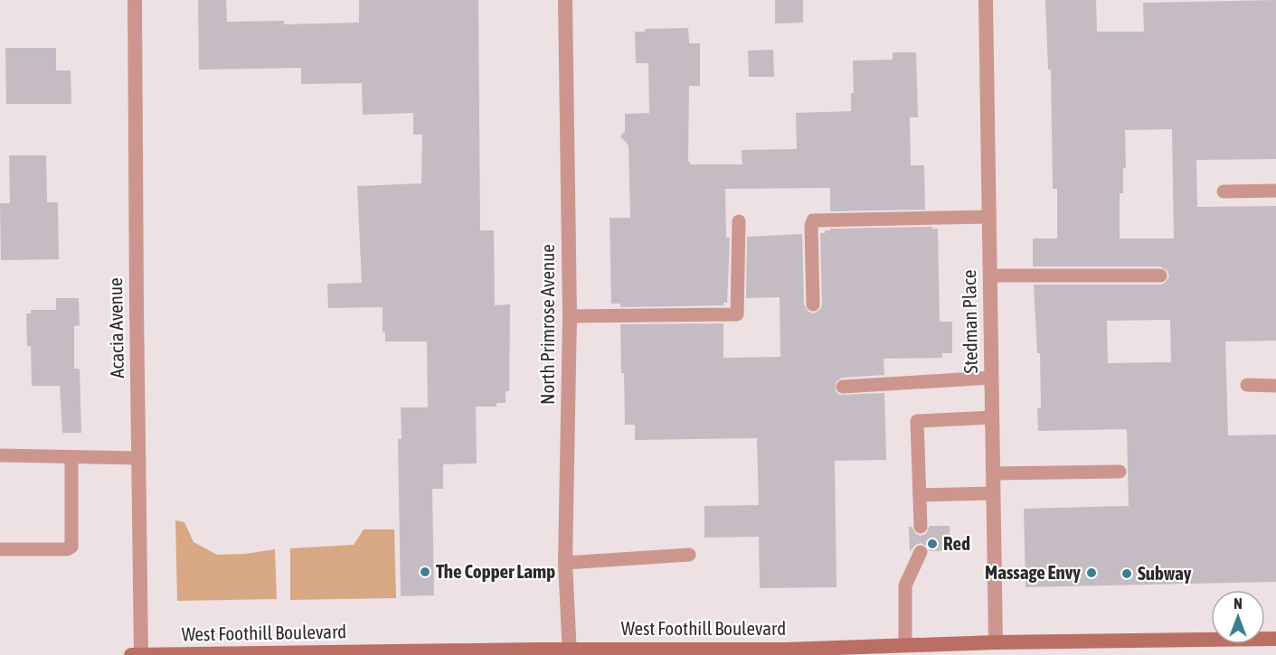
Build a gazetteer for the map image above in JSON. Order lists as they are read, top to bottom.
{
  "streets": {
    "main road": ["West Foothill Boulevard"],
    "street": ["Stedman Place", "North Primrose Avenue", "Acacia Avenue"]
  },
  "crossings": [
    ["Stedman Place", "West Foothill Boulevard"],
    ["North Primrose Avenue", "West Foothill Boulevard"],
    ["Acacia Avenue", "West Foothill Boulevard"]
  ],
  "places": [
    "Red",
    "The Copper Lamp",
    "Massage Envy",
    "Subway"
  ],
  "north": "top"
}
